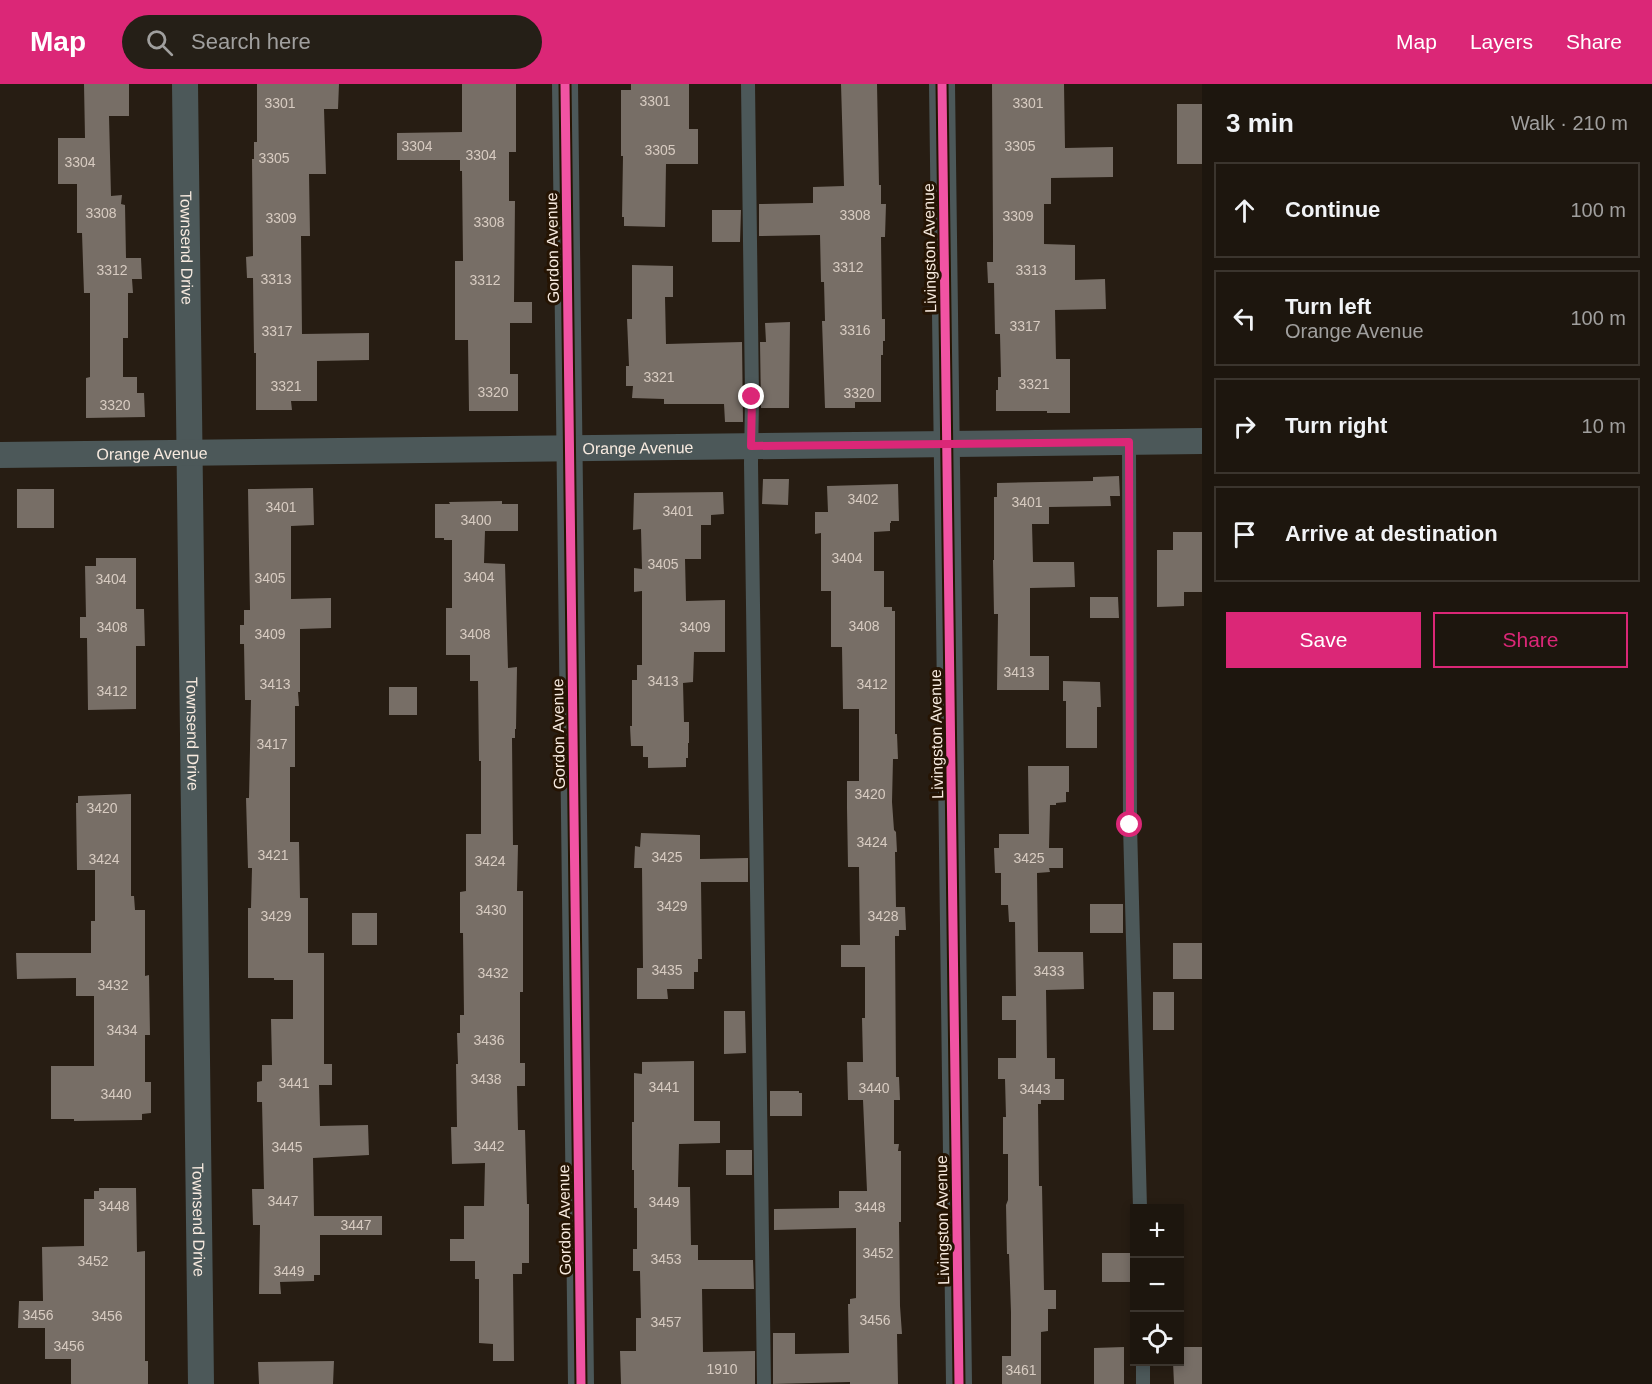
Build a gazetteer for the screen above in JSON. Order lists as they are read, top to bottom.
{
  "streets": {
    "street": [
      "Townsend Drive",
      "Gordon Avenue",
      "Livingston Avenue",
      "Orange Avenue"
    ]
  },
  "crossings": [
    ["Townsend Drive", "Orange Avenue"],
    ["Gordon Avenue", "Orange Avenue"],
    ["Livingston Avenue", "Orange Avenue"]
  ],
  "house_numbers": [
    "3301",
    "3301",
    "3301",
    "3304",
    "3305",
    "3305",
    "3304",
    "3305",
    "3304",
    "3308",
    "3308",
    "3309",
    "3309",
    "3308",
    "3312",
    "3312",
    "3313",
    "3313",
    "3312",
    "3317",
    "3316",
    "3317",
    "3321",
    "3321",
    "3321",
    "3320",
    "3320",
    "3320",
    "3402",
    "3401",
    "3401",
    "3401",
    "3400",
    "3404",
    "3405",
    "3404",
    "3405",
    "3404",
    "3408",
    "3408",
    "3409",
    "3409",
    "3408",
    "3413",
    "3413",
    "3413",
    "3412",
    "3412",
    "3417",
    "3420",
    "3420",
    "3424",
    "3421",
    "3425",
    "3425",
    "3424",
    "3424",
    "3429",
    "3430",
    "3429",
    "3428",
    "3435",
    "3433",
    "3432",
    "3432",
    "3434",
    "3436",
    "3438",
    "3441",
    "3441",
    "3440",
    "3443",
    "3440",
    "3442",
    "3445",
    "3447",
    "3449",
    "3448",
    "3448",
    "3447",
    "3452",
    "3453",
    "3452",
    "3449",
    "3456",
    "3456",
    "3456",
    "3457",
    "3456",
    "1910",
    "3461"
  ],
  "page": {
    "header": "Map",
    "search": "Search here",
    "nav": ["Map", "Layers", "Share"],
    "heading": ["3 min", "Walk · 210 m"],
    "list": [
      ["Continue", "100 m"],
      ["Turn left", "Orange Avenue", "100 m"],
      ["Turn right", "10 m"],
      "Arrive at destination"
    ],
    "buttons": ["Save", "Share"],
    "map_buttons": ["+", "−"]
  }
}
